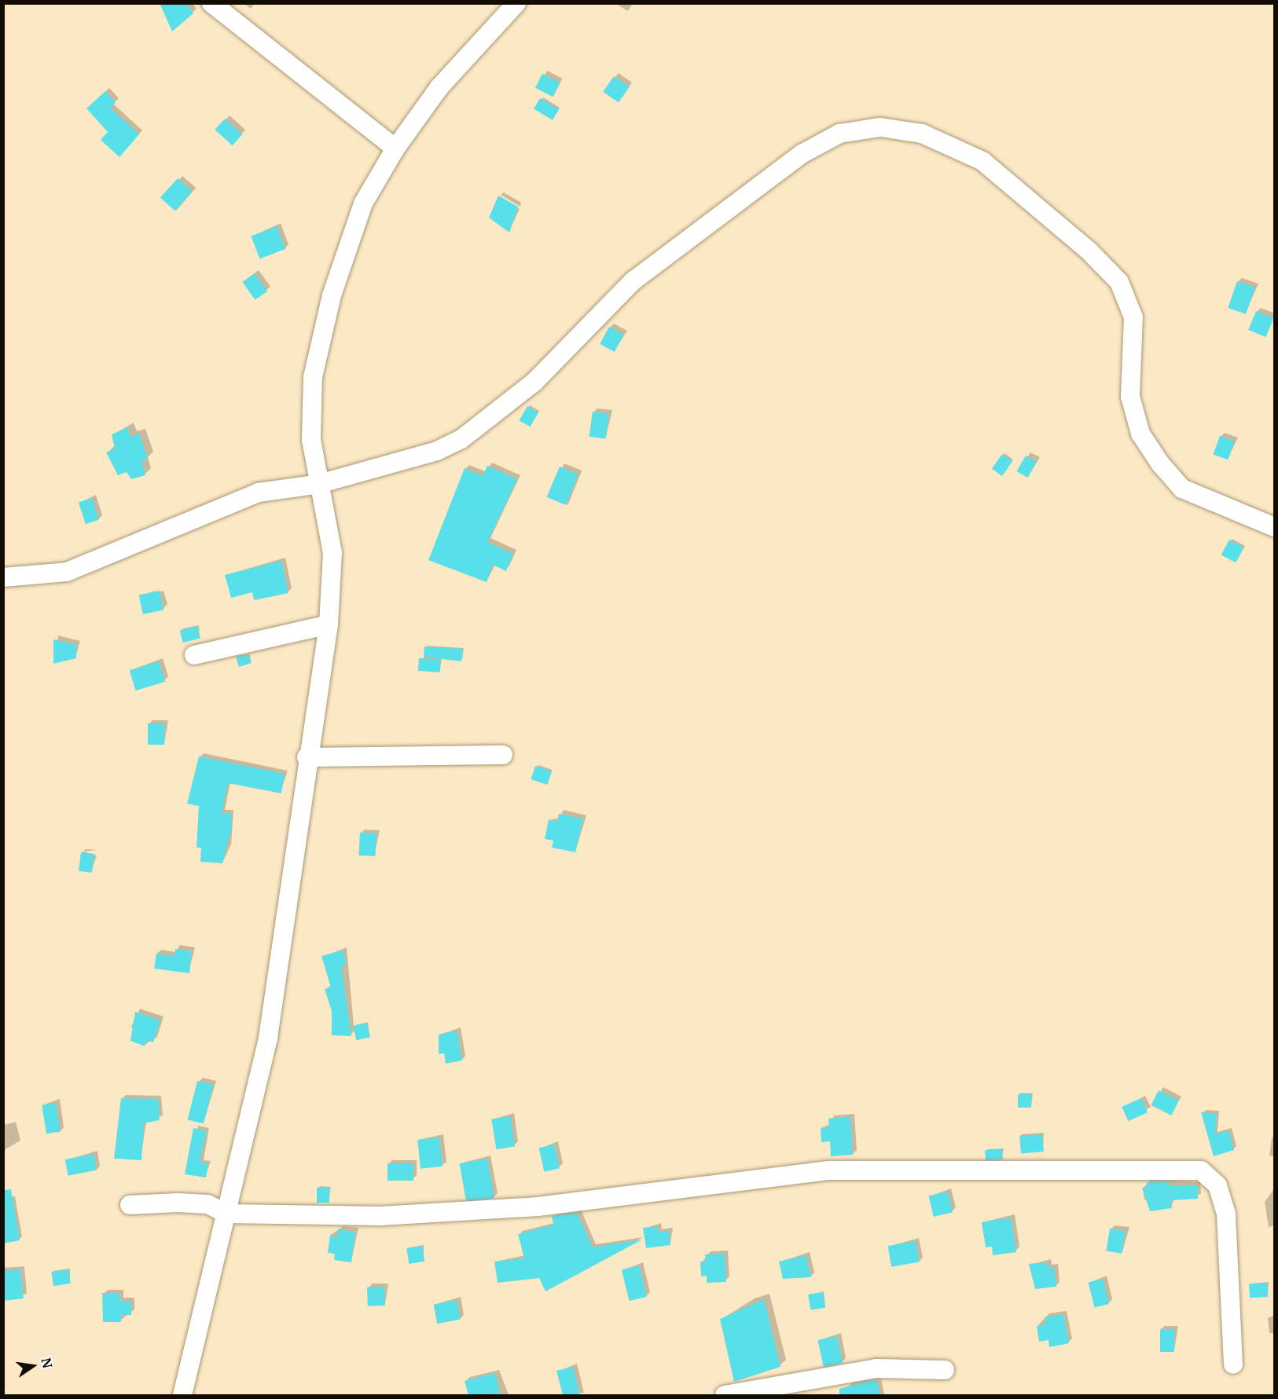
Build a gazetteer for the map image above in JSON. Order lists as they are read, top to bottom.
{
  "north": "right"
}
